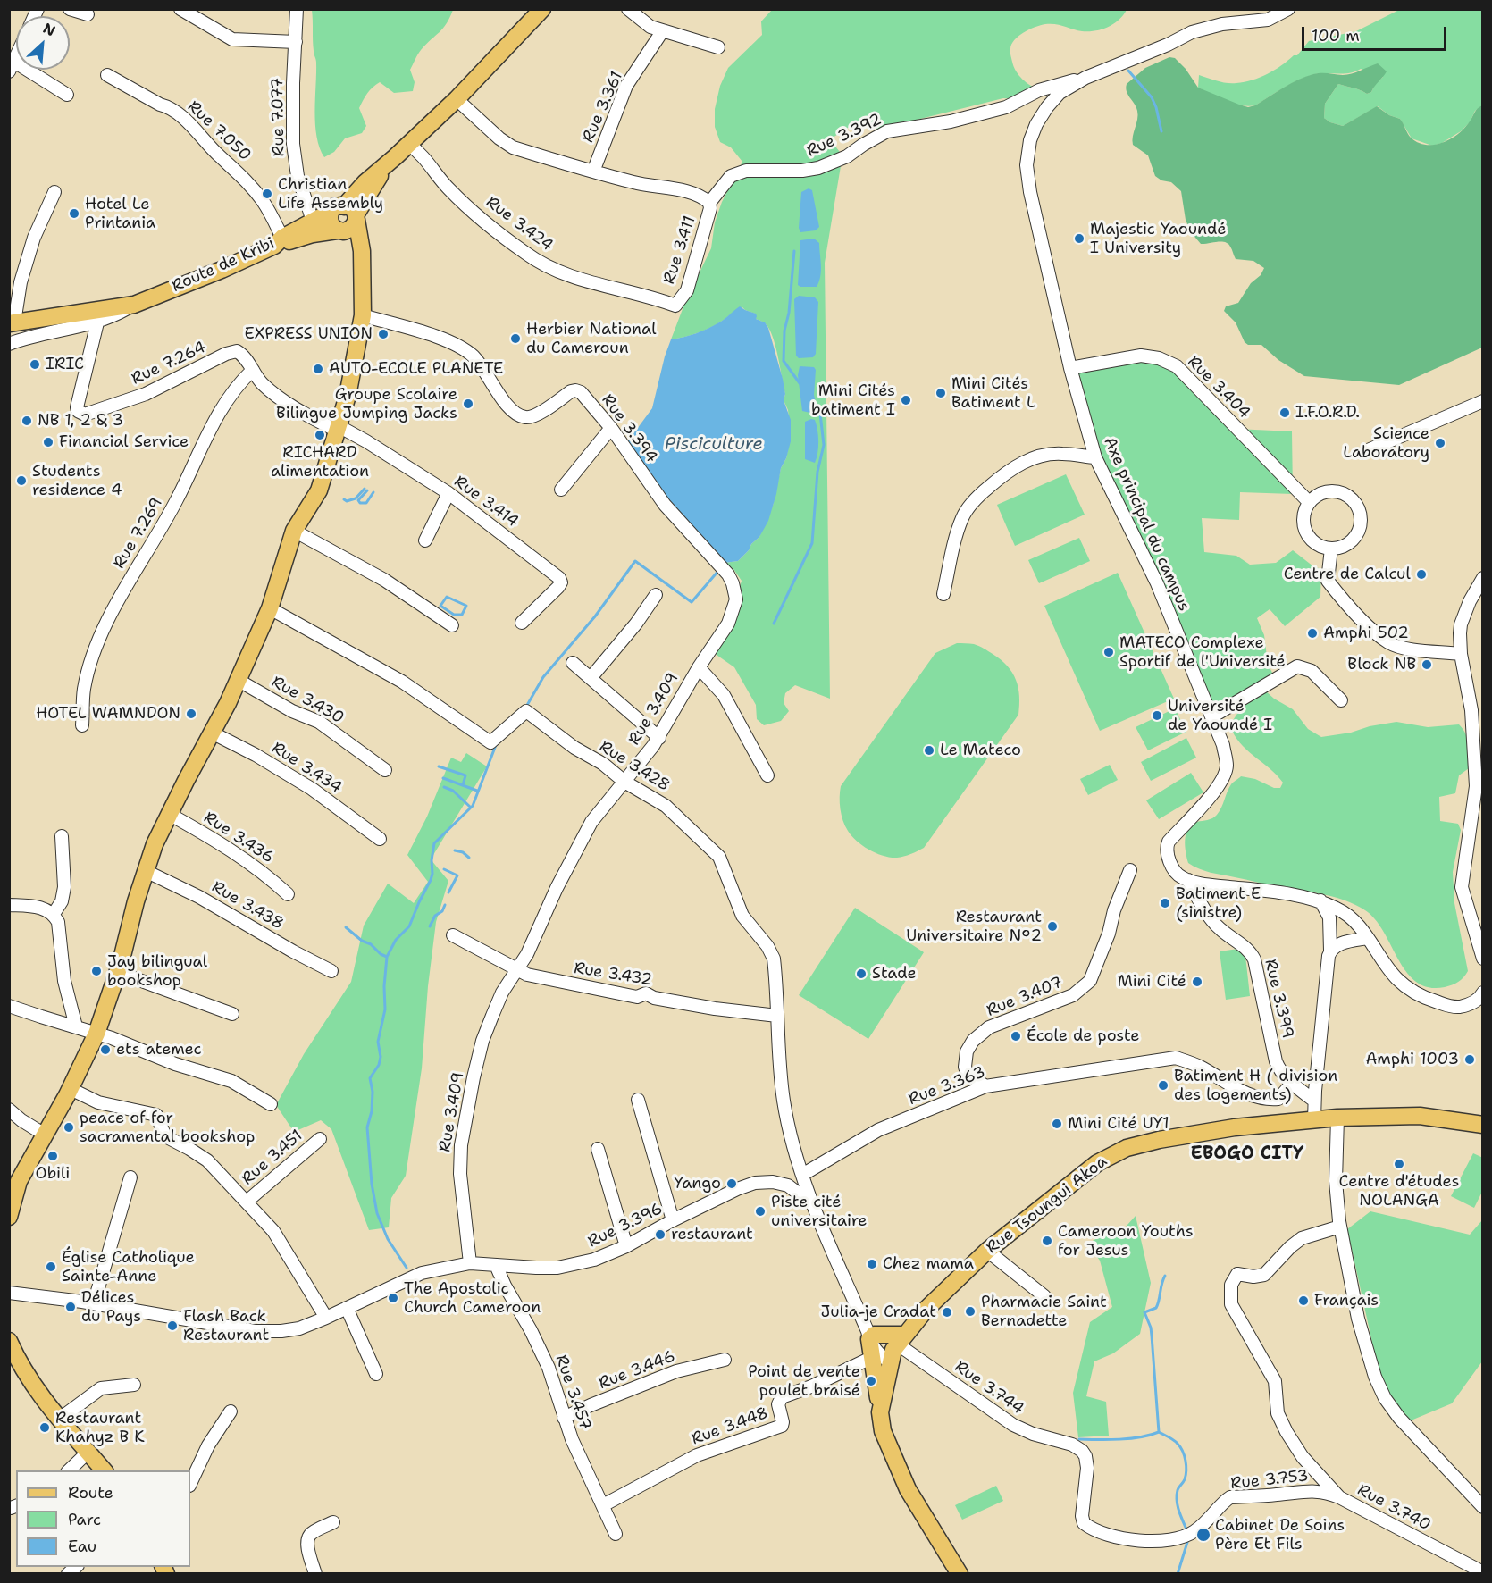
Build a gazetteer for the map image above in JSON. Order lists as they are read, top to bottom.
{
  "streets": {
    "main road": ["Route de Kribi", "Rue Tsoungui Akoa"],
    "street": [
      "Rue 3.361",
      "Rue 7.077",
      "Rue 7.050",
      "Rue 3.392",
      "Rue 3.424",
      "Rue 3.411",
      "Rue 7.264",
      "Rue 3.404",
      "Rue 3.394",
      "Rue 3.414",
      "Axe principal du campus",
      "Rue 7.269",
      "Rue 3.430",
      "Rue 3.409",
      "Rue 3.428",
      "Rue 3.434",
      "Rue 3.436",
      "Rue 3.438",
      "Rue 3.432",
      "Rue 3.407",
      "Rue 3.399",
      "Rue 3.363",
      "Rue 3.451",
      "Rue 3.396",
      "Rue 3.446",
      "Rue 3.744",
      "Rue 3.457",
      "Rue 3.448",
      "Rue 3.753",
      "Rue 3.740"
    ]
  },
  "crossings": [
    ["Rue 7.077", "Route de Kribi"],
    ["Rue 7.050", "Route de Kribi"],
    ["Rue 3.392", "Rue 3.411"],
    ["Rue 3.392", "Axe principal du campus"],
    ["Rue 3.424", "Rue 3.411"],
    ["Rue 7.264", "Rue 3.414"],
    ["Rue 7.264", "Rue 7.269"],
    ["Rue 3.404", "Axe principal du campus"],
    ["Rue 3.394", "Rue 3.409"],
    ["Axe principal du campus", "Rue 3.399"],
    ["Rue 3.409", "Rue 3.428"],
    ["Rue 3.409", "Rue 3.432"],
    ["Rue 3.409", "Rue 3.396"],
    ["Rue 3.428", "Rue 3.432"],
    ["Rue 3.428", "Rue 3.363"],
    ["Rue 3.428", "Rue Tsoungui Akoa"],
    ["Rue 3.428", "Rue 3.396"],
    ["Rue 3.428", "Rue 3.744"],
    ["Rue 3.407", "Rue 3.363"],
    ["Rue 3.399", "Rue 3.363"],
    ["Rue Tsoungui Akoa", "Rue 3.744"],
    ["Rue 3.396", "Rue 3.457"],
    ["Rue 3.446", "Rue 3.457"],
    ["Rue 3.744", "Rue 3.753"],
    ["Rue 3.457", "Rue 3.448"],
    ["Rue 3.753", "Rue 3.740"]
  ],
  "districts": ["EBOGO CITY"],
  "water": ["Pisciculture"],
  "places": [
    "Christian Life Assembly",
    "Hotel Le Printania",
    "Majestic Yaoundé I University",
    "EXPRESS UNION",
    "Herbier National du Cameroun",
    "IRIC",
    "AUTO-ECOLE PLANETE",
    "Mini Cités Batiment L",
    "Mini Cités batiment I",
    "Groupe Scolaire Bilingue Jumping Jacks",
    "I.F.O.R.D.",
    "NB 1, 2 & 3",
    "RICHARD alimentation",
    "Financial Service",
    "Science Laboratory",
    "Students residence 4",
    "Centre de Calcul",
    "Amphi 502",
    "MATECO Complexe Sportif de l'Université",
    "Block NB",
    "HOTEL WAMNDON",
    "Université de Yaoundé I",
    "Le Mateco",
    "Batiment E (sinistre)",
    "Restaurant Universitaire N°2",
    "Jay bilingual bookshop",
    "Stade",
    "Mini Cité",
    "École de poste",
    "ets atemec",
    "Amphi 1003",
    "Batiment H ( division des logements)",
    "Mini Cité UY1",
    "peace of for sacramental bookshop",
    "Obili",
    "Centre d'études NOLANGA",
    "Yango",
    "Piste cité universitaire",
    "restaurant",
    "Cameroon Youths for Jesus",
    "Chez mama",
    "Église Catholique Sainte-Anne",
    "The Apostolic Church Cameroon",
    "Français",
    "Délices du Pays",
    "Pharmacie Saint Bernadette",
    "Julia-je Cradat",
    "Flash Back Restaurant",
    "Point de vente poulet braisé",
    "Restaurant Khahyz B K",
    "Cabinet De Soins Père Et Fils"
  ],
  "legend": ["Route", "Parc", "Eau"],
  "scale_bar": "100 m",
  "north": "top right"
}
